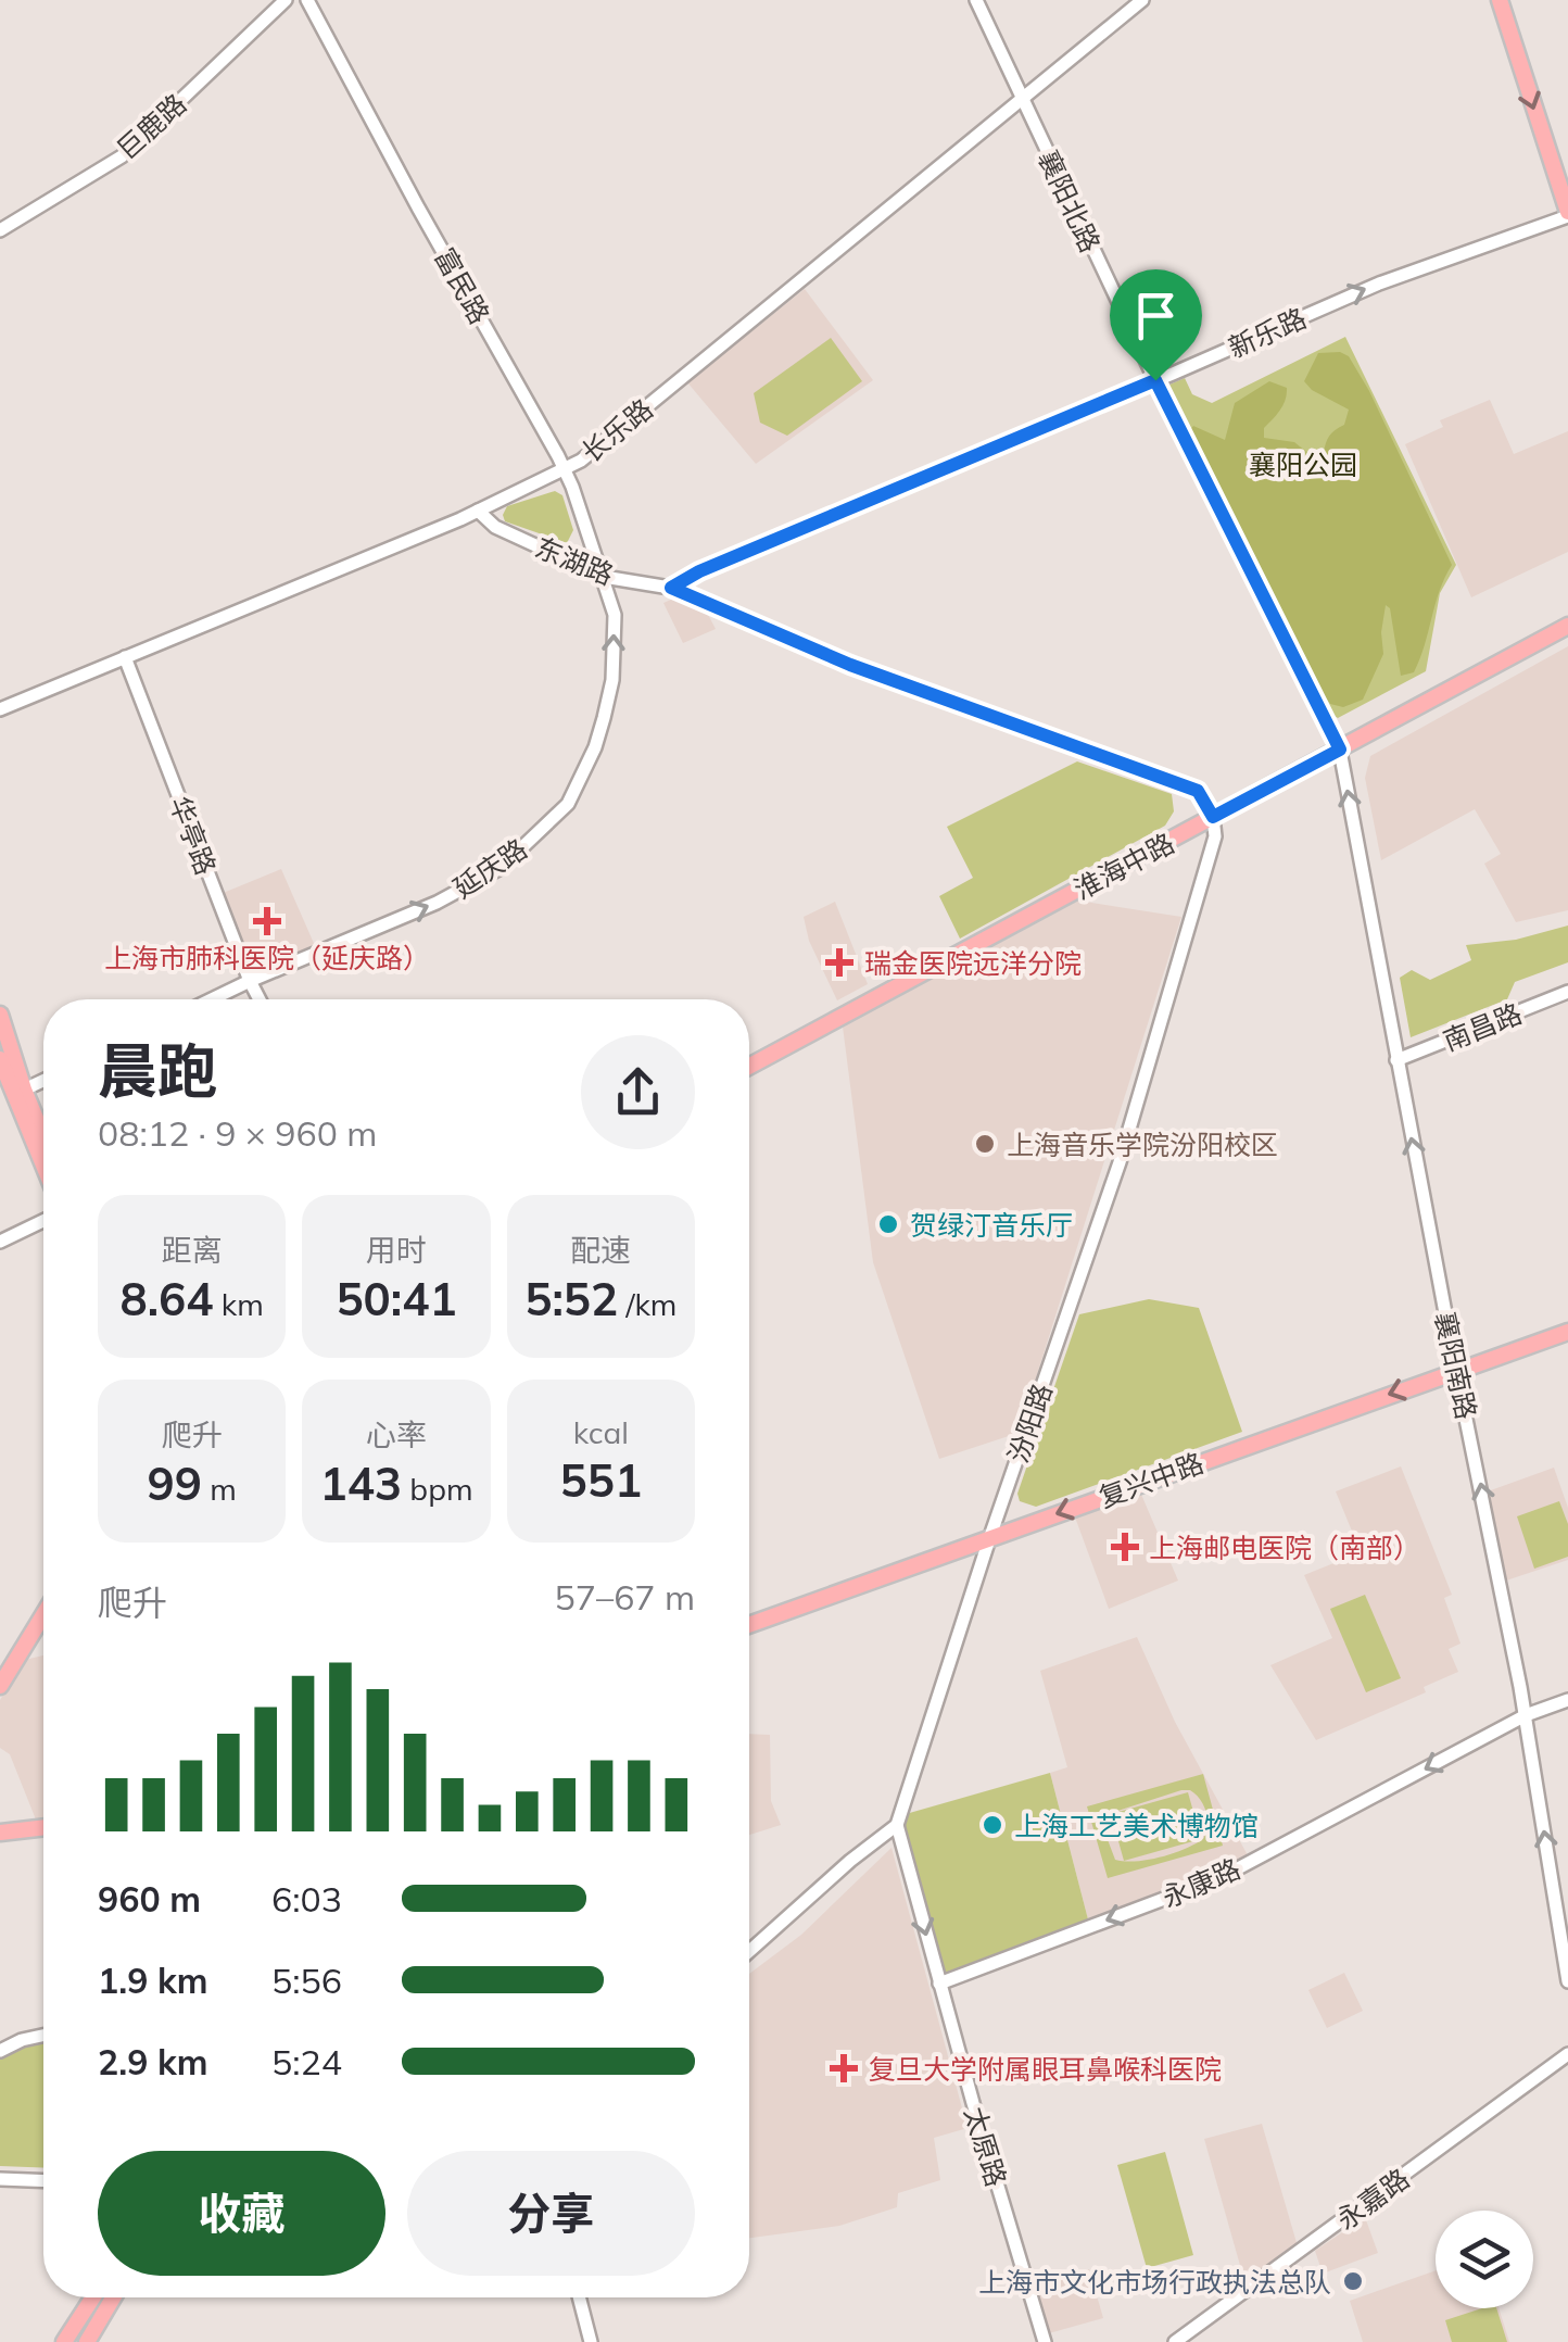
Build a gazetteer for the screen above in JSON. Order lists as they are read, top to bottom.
{
  "streets": {
    "main road": ["淮海中路", "复兴中路"],
    "street": [
      "巨鹿路",
      "襄阳北路",
      "富民路",
      "新乐路",
      "长乐路",
      "东湖路",
      "华亭路",
      "延庆路",
      "南昌路",
      "襄阳南路",
      "汾阳路",
      "永康路",
      "太原路",
      "永嘉路"
    ]
  },
  "crossings": [
    ["襄阳北路", "新乐路"],
    ["襄阳北路", "长乐路"],
    ["襄阳北路", "淮海中路"],
    ["襄阳北路", "襄阳南路"],
    ["富民路", "长乐路"],
    ["富民路", "东湖路"],
    ["富民路", "延庆路"],
    ["新乐路", "东湖路"],
    ["长乐路", "东湖路"],
    ["长乐路", "华亭路"],
    ["东湖路", "淮海中路"],
    ["东湖路", "延庆路"],
    ["东湖路", "汾阳路"],
    ["华亭路", "延庆路"],
    ["淮海中路", "襄阳南路"],
    ["淮海中路", "汾阳路"],
    ["南昌路", "襄阳南路"],
    ["襄阳南路", "复兴中路"],
    ["襄阳南路", "永康路"],
    ["汾阳路", "复兴中路"],
    ["汾阳路", "太原路"],
    ["永康路", "太原路"]
  ],
  "one_way": [
    "新乐路",
    "延庆路",
    "襄阳南路",
    "复兴中路",
    "永康路"
  ],
  "parks": ["襄阳公园"],
  "places": {
    "health": [
      "上海市肺科医院（延庆路）",
      "瑞金医院远洋分院",
      "上海邮电医院（南部）",
      "复旦大学附属眼耳鼻喉科医院"
    ],
    "other": [
      "上海音乐学院汾阳校区",
      "贺绿汀音乐厅",
      "上海工艺美术博物馆",
      "上海市文化市场行政执法总队"
    ]
  },
  "page": {
    "heading": ["晨跑", "08:12 · 9 × 960 m"],
    "stats": [
      ["距离", "8.64 km"],
      ["用时", "50:41"],
      ["配速", "5:52 /km"],
      ["爬升", "99 m"],
      ["心率", "143 bpm"],
      ["kcal", "551"]
    ],
    "chart": ["爬升", "57–67 m"],
    "list": [
      {
        "name": "960 m",
        "note": "6:03"
      },
      {
        "name": "1.9 km",
        "note": "5:56"
      },
      {
        "name": "2.9 km",
        "note": "5:24"
      }
    ],
    "buttons": ["收藏", "分享"]
  }
}
